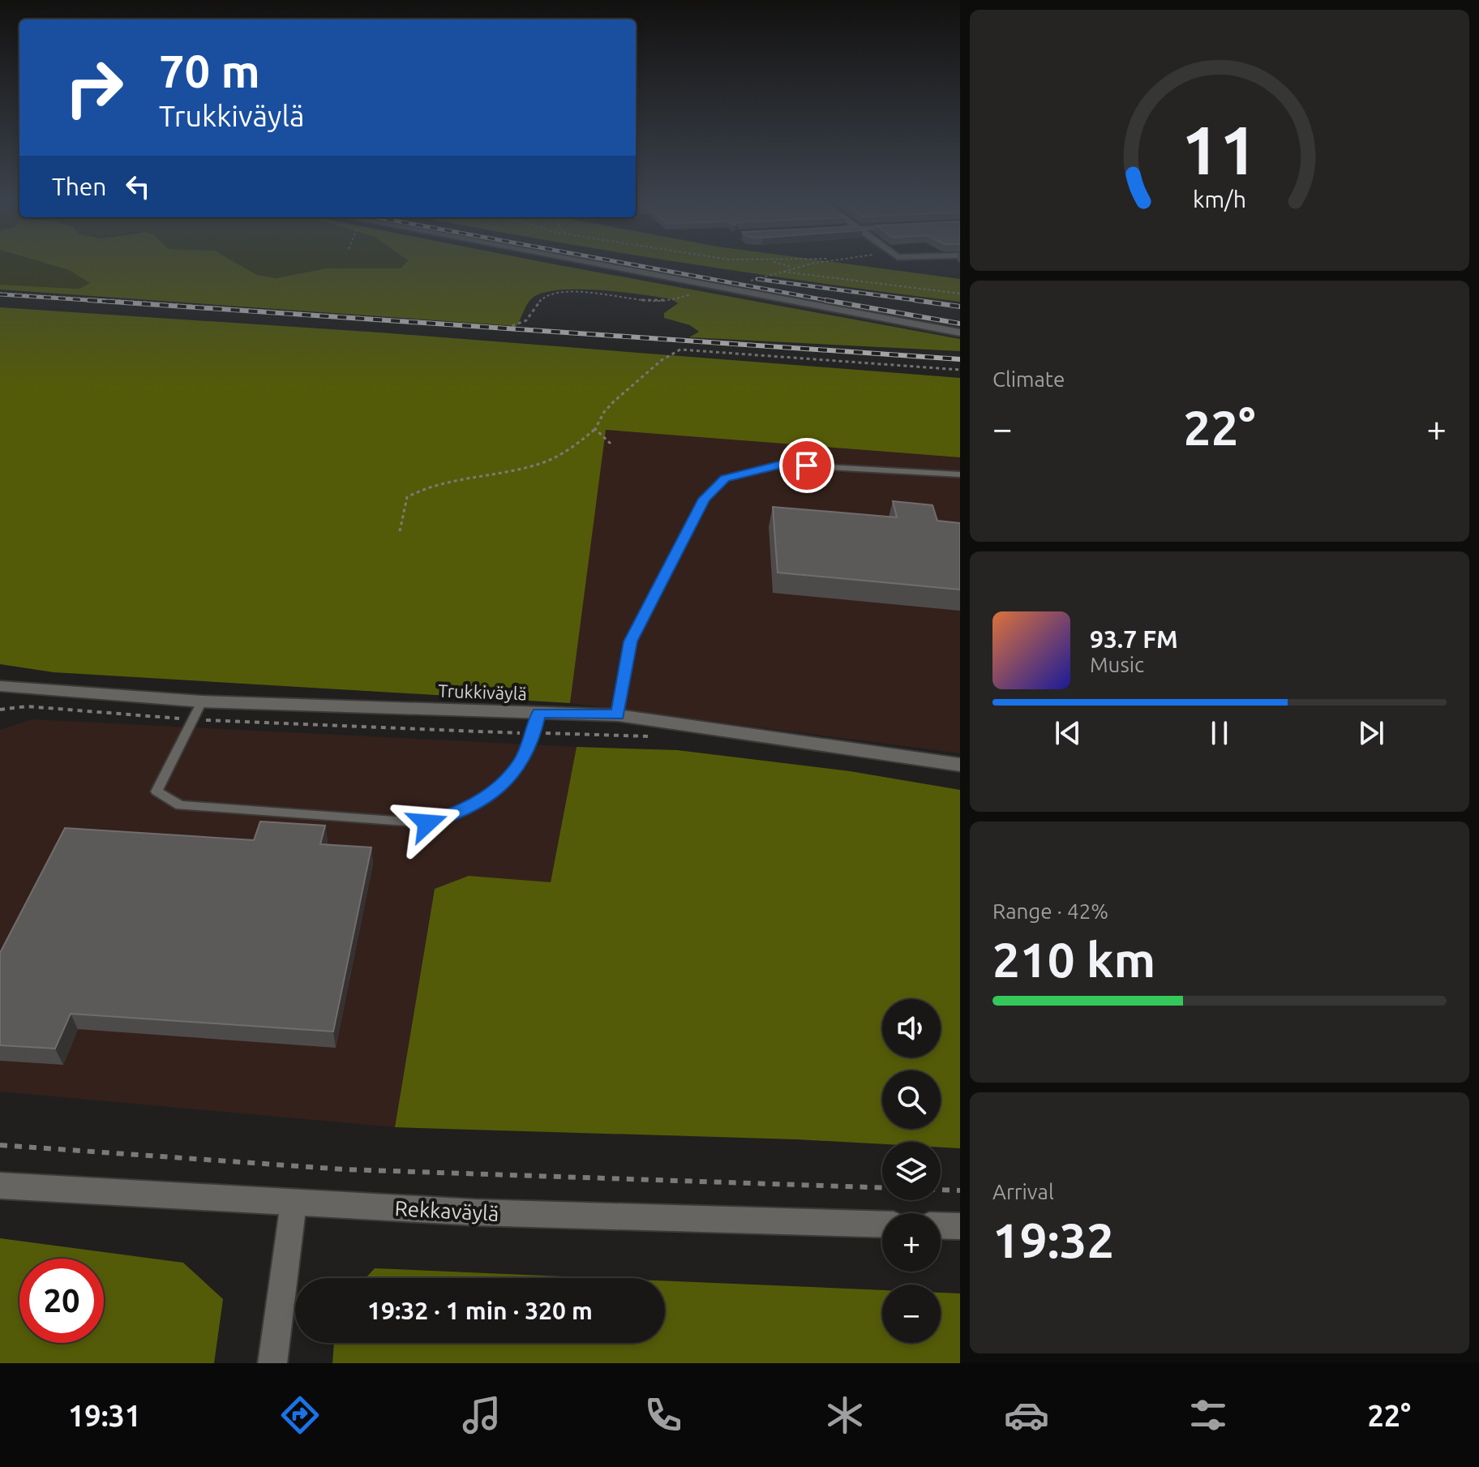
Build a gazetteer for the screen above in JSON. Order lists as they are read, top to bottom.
{
  "streets": {
    "street": ["Trukkiväylä", "Rekkaväylä"]
  },
  "page": {
    "turn": ["70 m", "Trukkiväylä"],
    "then": "Then",
    "tile": [
      "Climate",
      ["Range · 42%", "210 km"],
      ["Arrival", "19:32"]
    ],
    "heat": ["−", "22°", "+"],
    "song": ["93.7 FM", "Music"],
    "map_buttons": ["+", "−"],
    "limit": "20",
    "trip": "19:32 · 1 min · 320 m",
    "tabs": ["19:31", "22°"],
    "gauge": ["11", "km/h"]
  }
}
